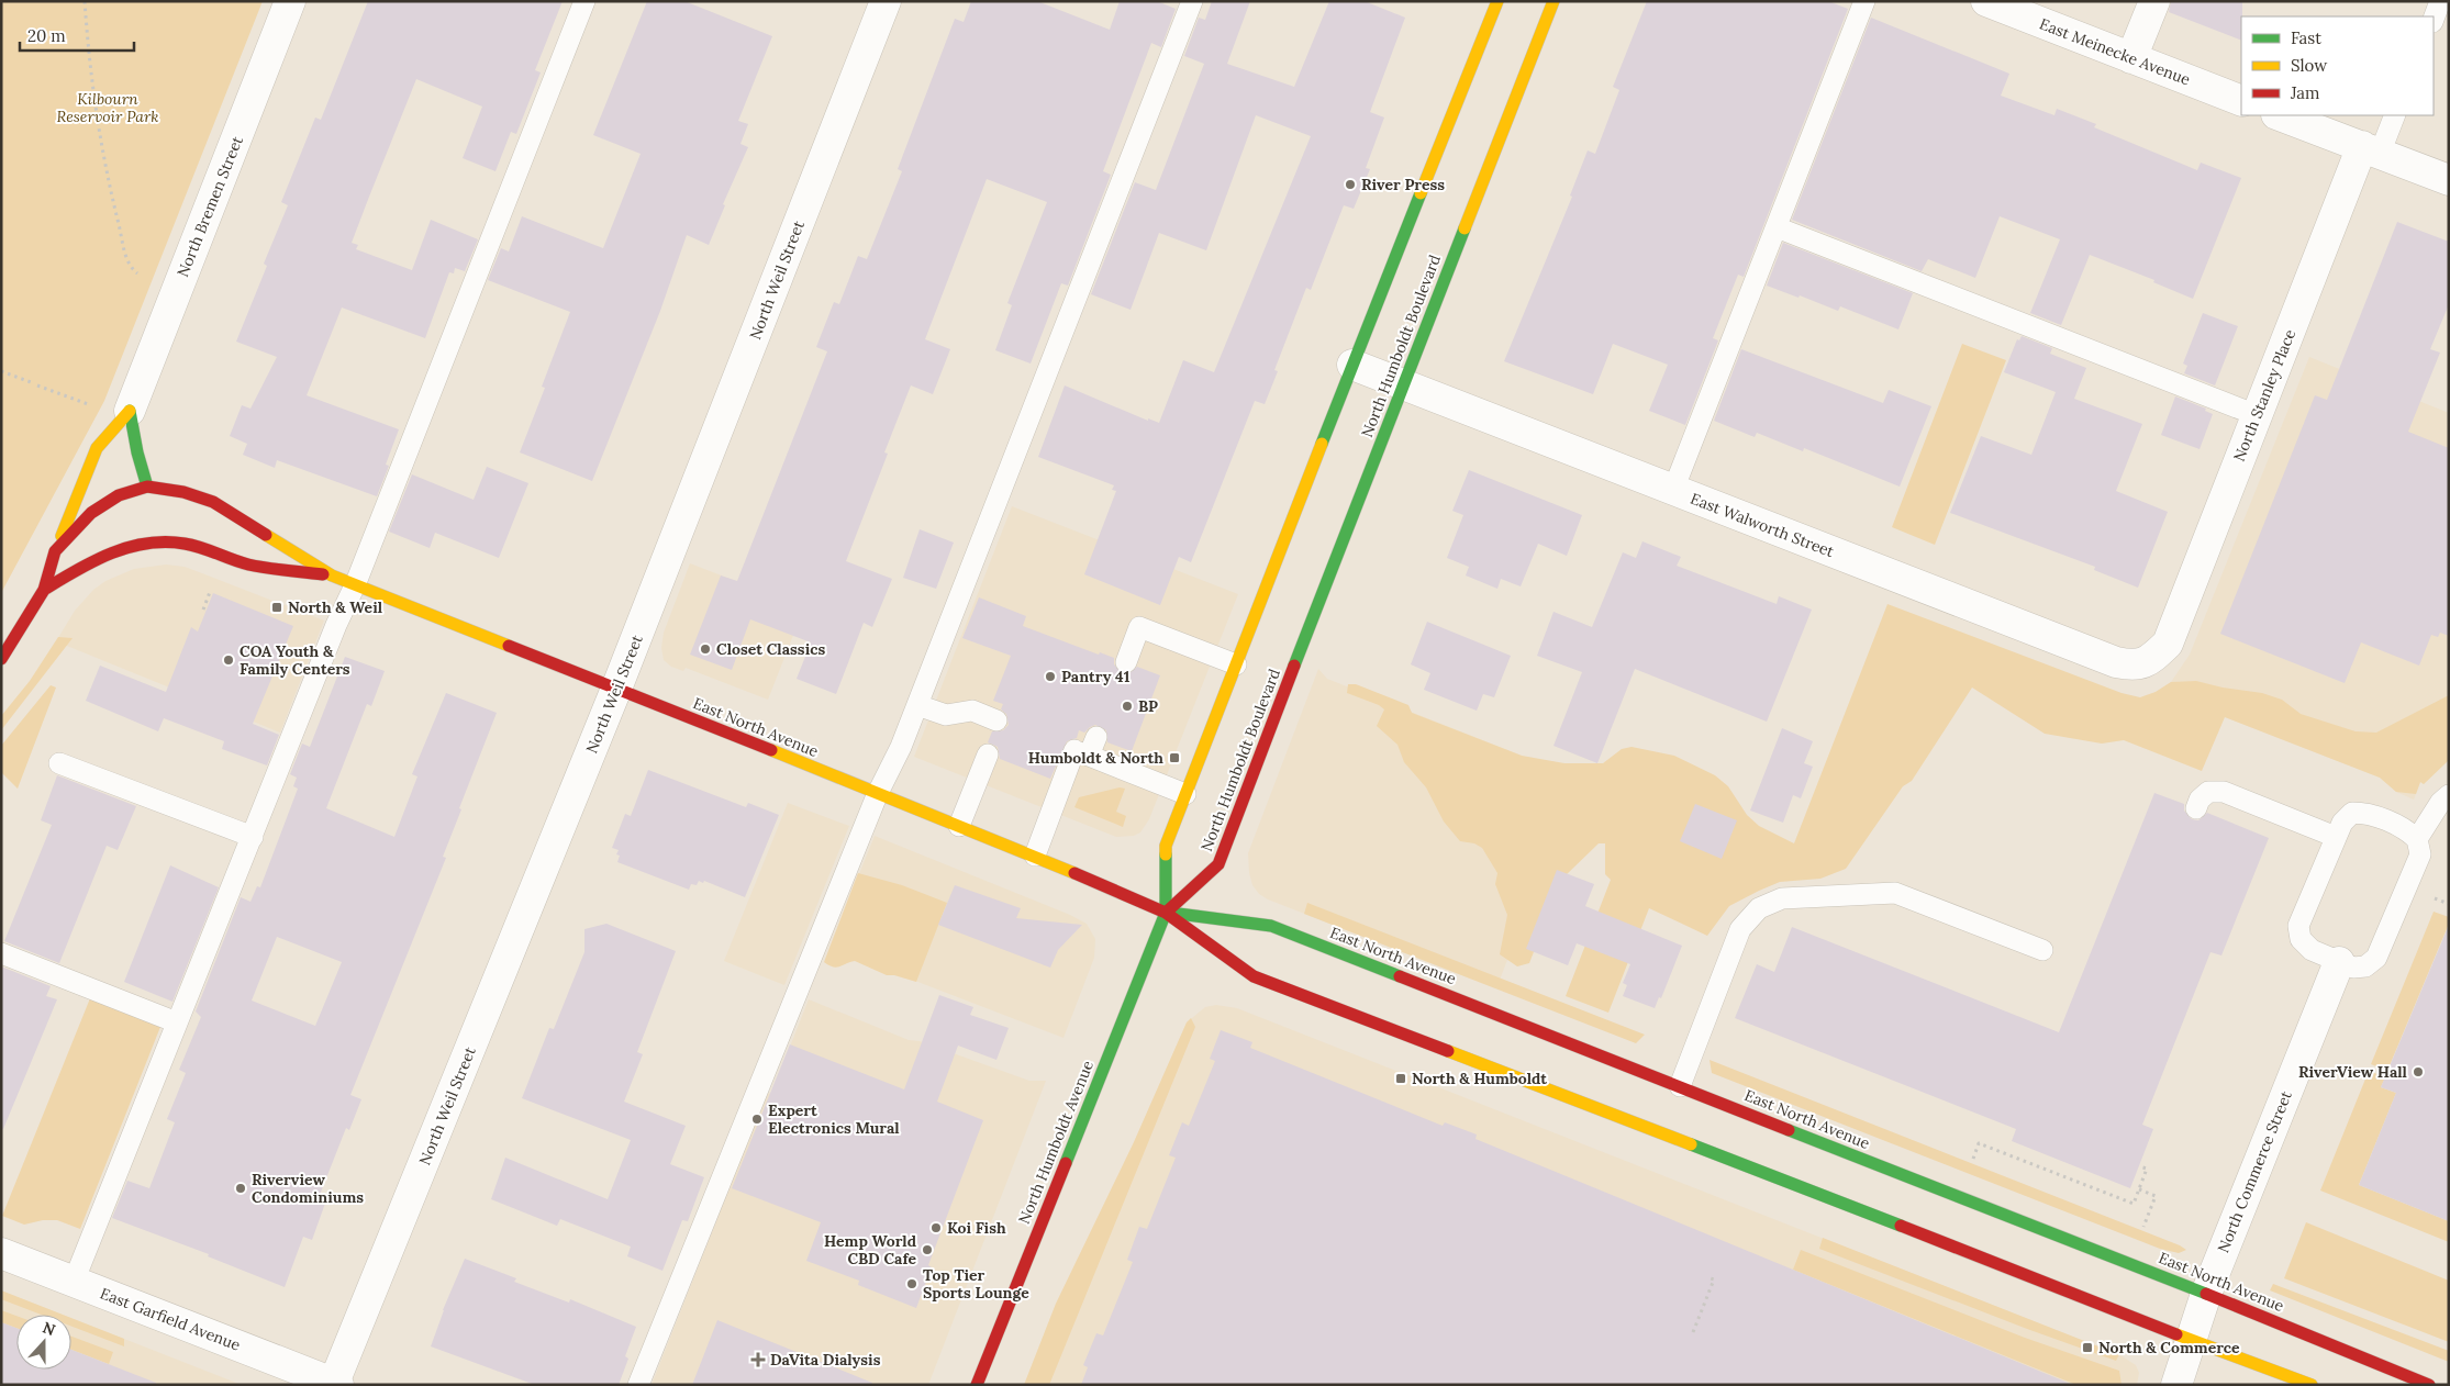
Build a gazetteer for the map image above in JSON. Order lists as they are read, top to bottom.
{
  "streets": {
    "main road": ["North Humboldt Boulevard", "East North Avenue", "North Humboldt Avenue"],
    "street": [
      "East Meinecke Avenue",
      "North Bremen Street",
      "North Weil Street",
      "North Stanley Place",
      "East Walworth Street",
      "North Commerce Street",
      "East Garfield Avenue"
    ]
  },
  "crossings": [
    ["North Weil Street", "East North Avenue"],
    ["North Weil Street", "East Garfield Avenue"],
    ["North Humboldt Boulevard", "East Walworth Street"],
    ["North Humboldt Boulevard", "East North Avenue"],
    ["North Humboldt Boulevard", "North Humboldt Avenue"],
    ["North Stanley Place", "East Walworth Street"],
    ["East North Avenue", "North Humboldt Avenue"],
    ["East North Avenue", "North Commerce Street"]
  ],
  "parks": ["Kilbourn Reservoir Park"],
  "places": {
    "other": [
      "River Press",
      "Closet Classics",
      "COA Youth & Family Centers",
      "Pantry 41",
      "BP",
      "RiverView Hall",
      "Expert Electronics Mural",
      "Riverview Condominiums",
      "Koi Fish",
      "Hemp World CBD Cafe",
      "Top Tier Sports Lounge"
    ],
    "transit": [
      "North & Weil",
      "Humboldt & North",
      "North & Humboldt",
      "North & Commerce"
    ],
    "health": ["DaVita Dialysis"]
  },
  "legend": ["Fast", "Slow", "Jam"],
  "scale_bar": "20 m",
  "north": "top"
}
